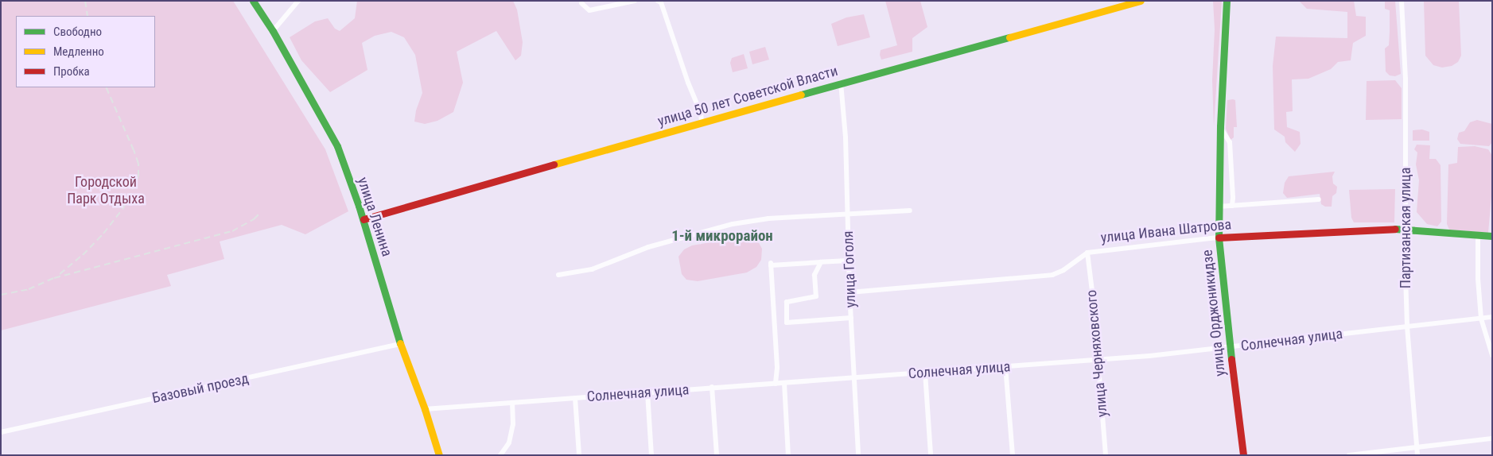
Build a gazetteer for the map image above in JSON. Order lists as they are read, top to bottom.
{
  "streets": {
    "street": [
      "улица 50 лет Советской Власти",
      "улица Ленина",
      "Партизанская улица",
      "улица Ивана Шатрова",
      "улица Гоголя",
      "улица Орджоникидзе",
      "Солнечная улица",
      "улица Черняховского",
      "Базовый проезд"
    ]
  },
  "crossings": [
    ["улица 50 лет Советской Власти", "улица Ленина"],
    ["улица 50 лет Советской Власти", "улица Гоголя"],
    ["улица Ленина", "Солнечная улица"],
    ["улица Ленина", "Базовый проезд"],
    ["Партизанская улица", "улица Ивана Шатрова"],
    ["Партизанская улица", "Солнечная улица"],
    ["улица Ивана Шатрова", "улица Гоголя"],
    ["улица Ивана Шатрова", "улица Орджоникидзе"],
    ["улица Ивана Шатрова", "улица Черняховского"],
    ["улица Гоголя", "Солнечная улица"],
    ["улица Орджоникидзе", "Солнечная улица"],
    ["Солнечная улица", "улица Черняховского"]
  ],
  "districts": ["1-й микрорайон"],
  "parks": ["Городской Парк Отдыха"],
  "legend": ["Свободно", "Медленно", "Пробка"]
}
